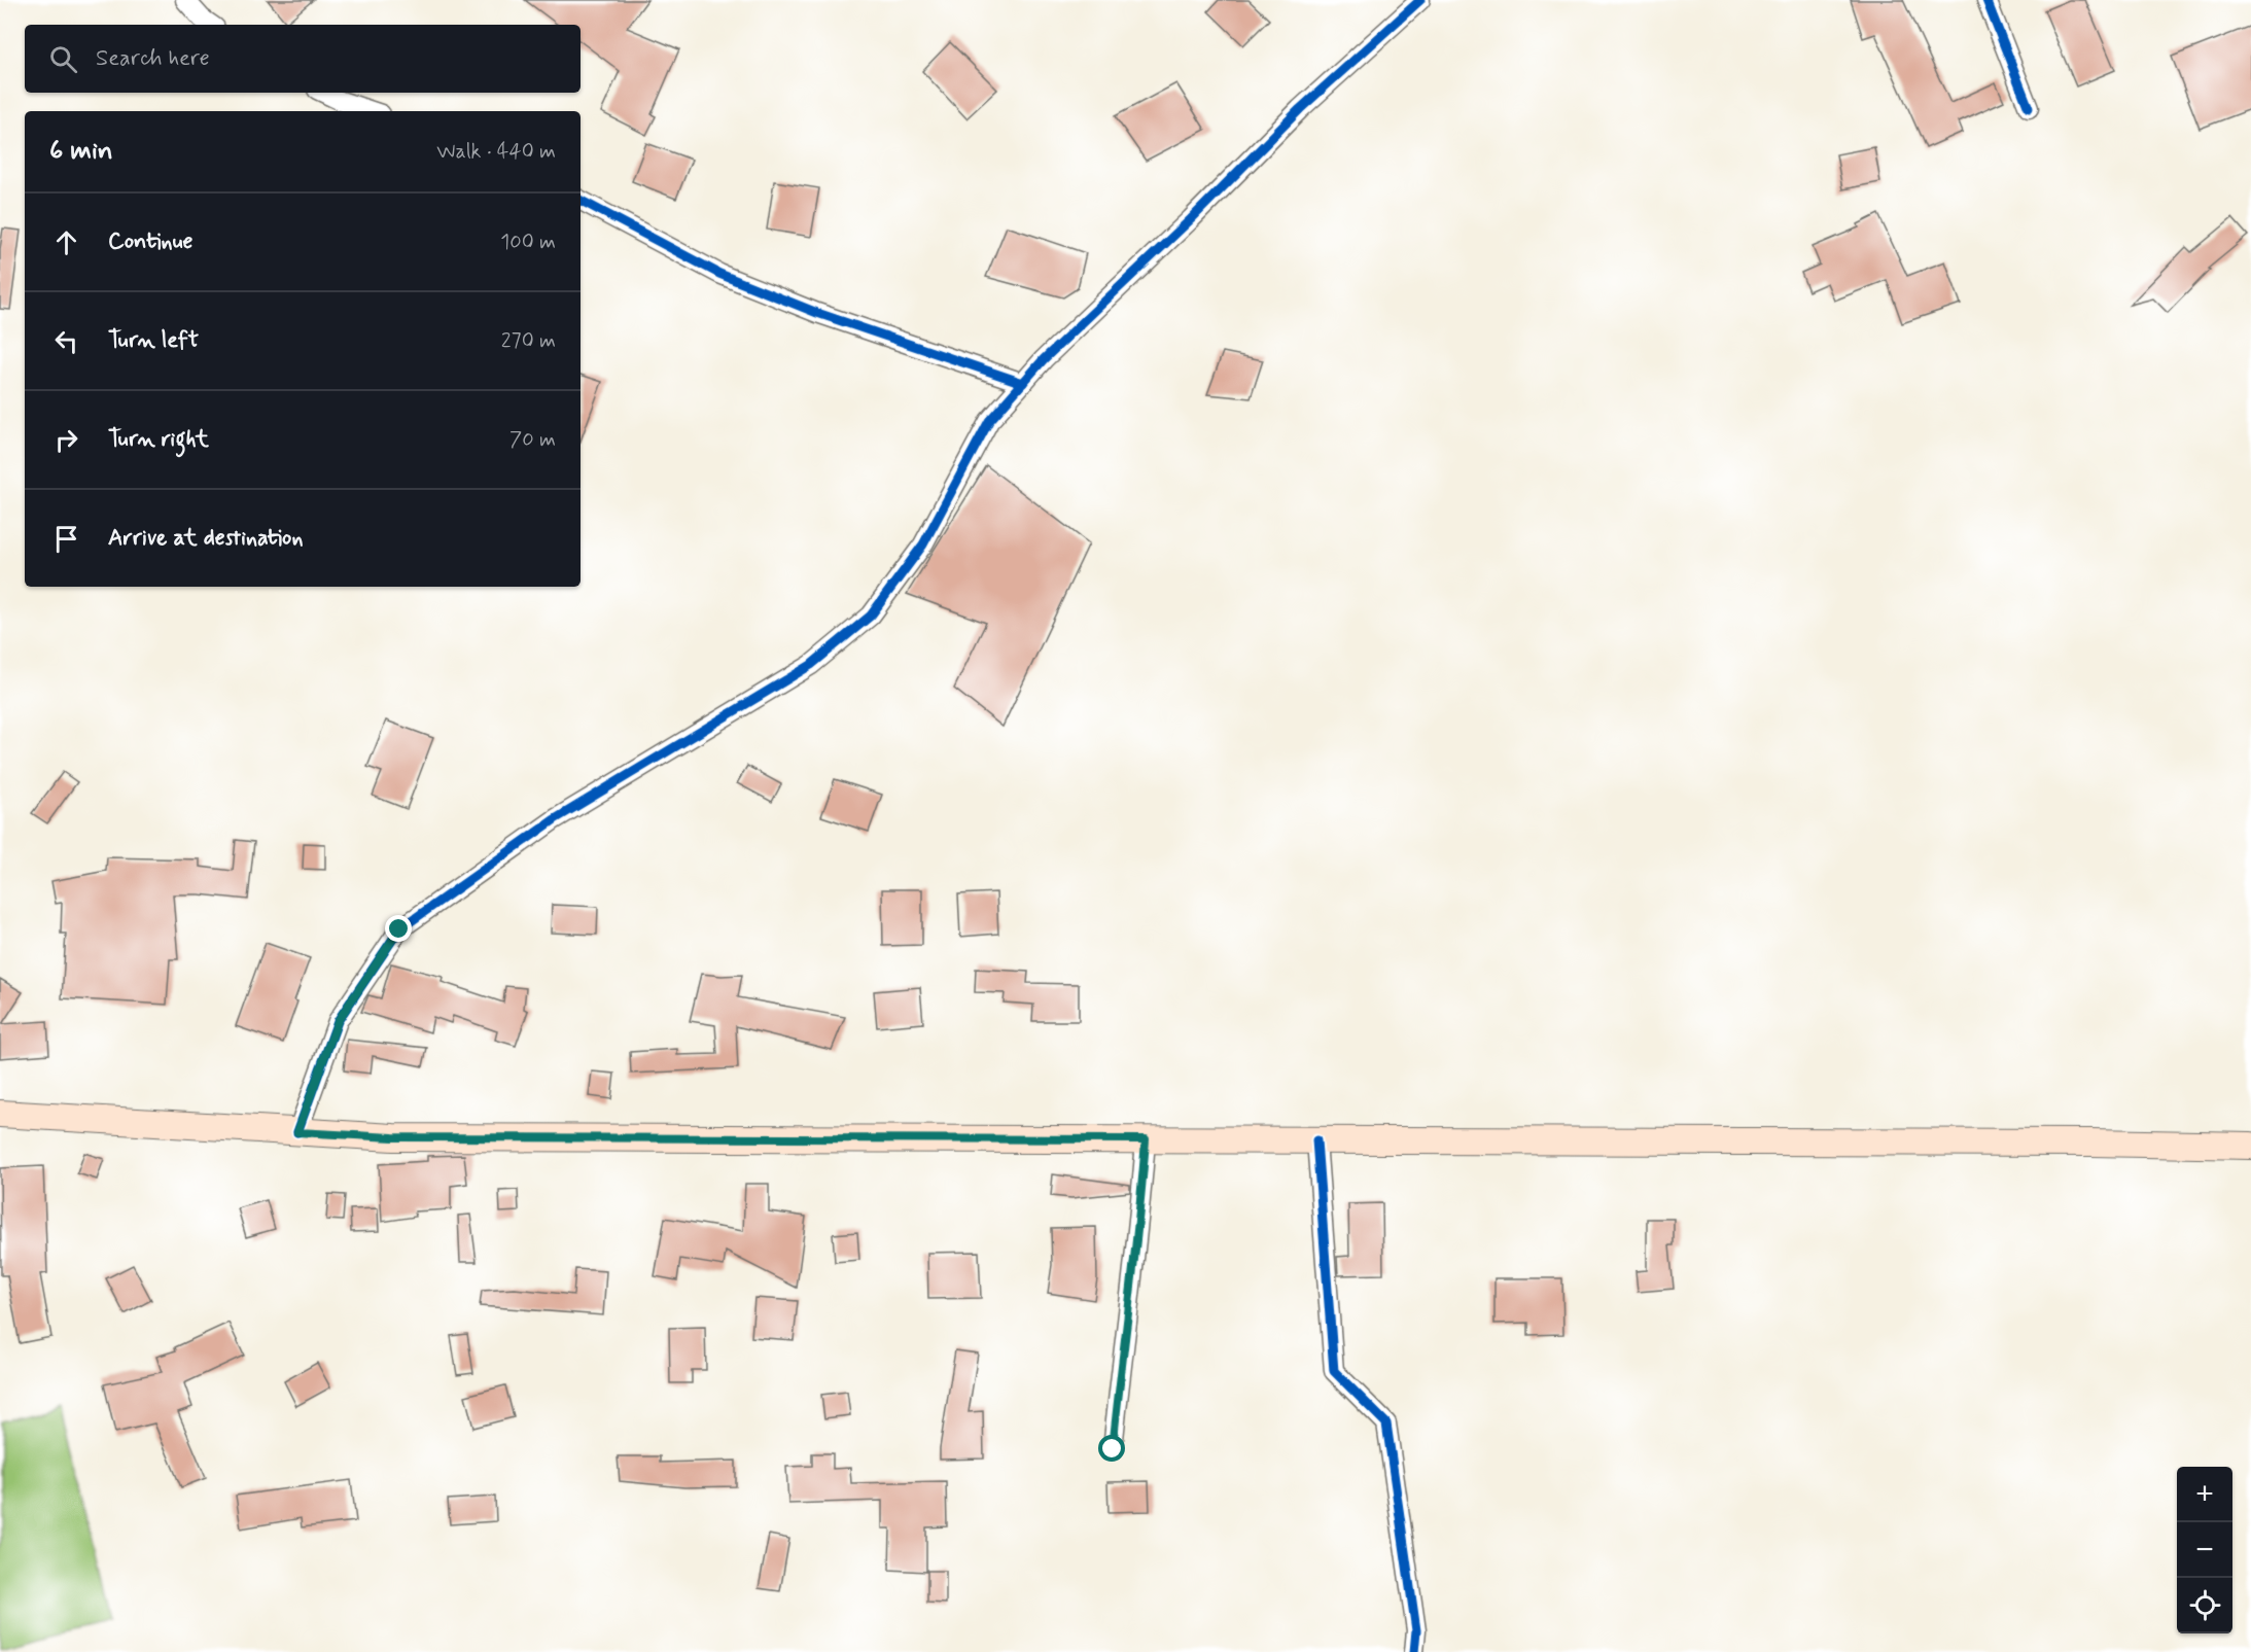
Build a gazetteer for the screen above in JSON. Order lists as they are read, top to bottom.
{
  "page": {
    "search": "Search here",
    "heading": ["6 min", "Walk · 440 m"],
    "list": [
      ["Continue", "100 m"],
      ["Turn left", "270 m"],
      ["Turn right", "70 m"],
      "Arrive at destination"
    ],
    "map_buttons": ["+", "−"]
  }
}
